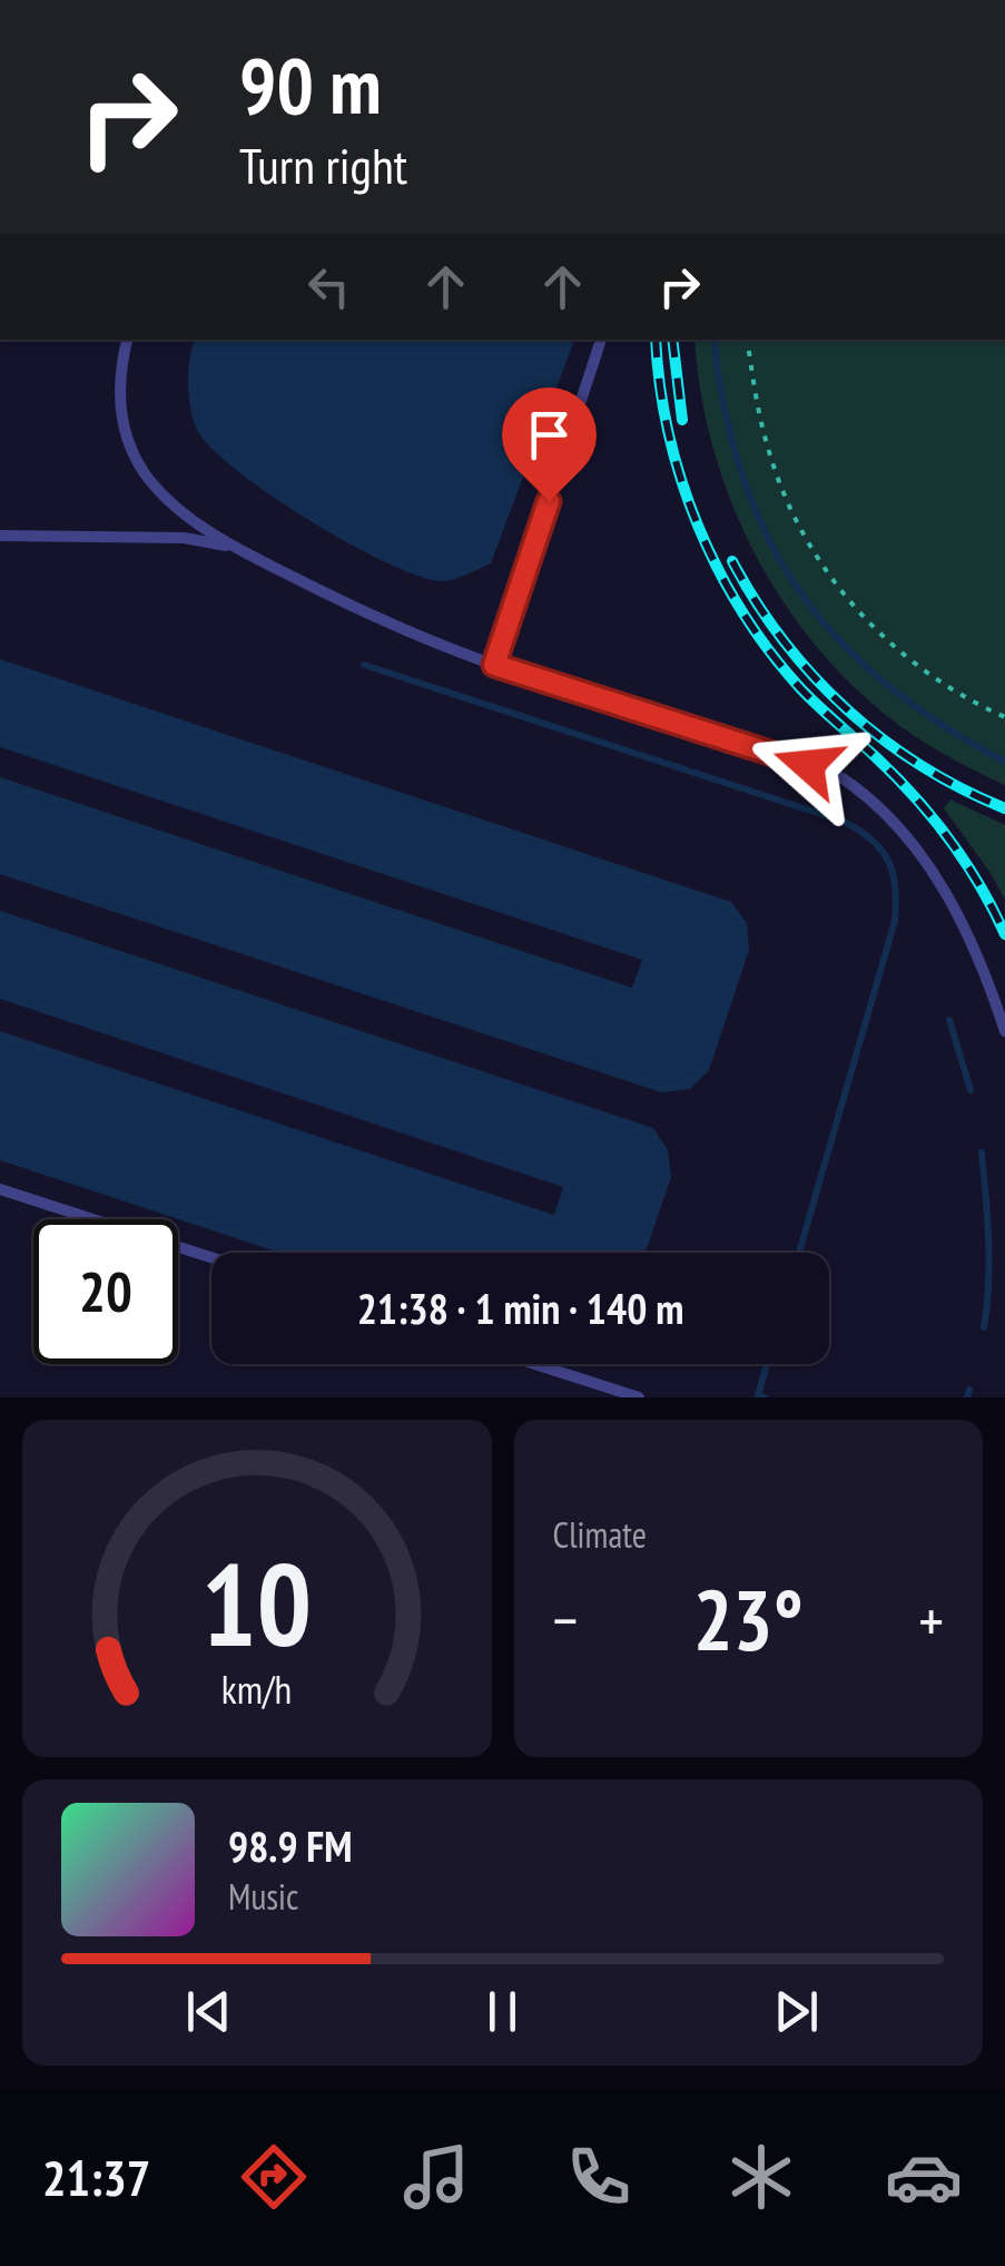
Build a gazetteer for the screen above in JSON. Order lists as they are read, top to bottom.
{
  "page": {
    "turn": ["90 m", "Turn right"],
    "limit": "20",
    "trip": "21:38 · 1 min · 140 m",
    "tile": "Climate",
    "heat": ["−", "23°", "+"],
    "song": ["98.9 FM", "Music"],
    "tabs": "21:37",
    "gauge": ["10", "km/h"]
  }
}
